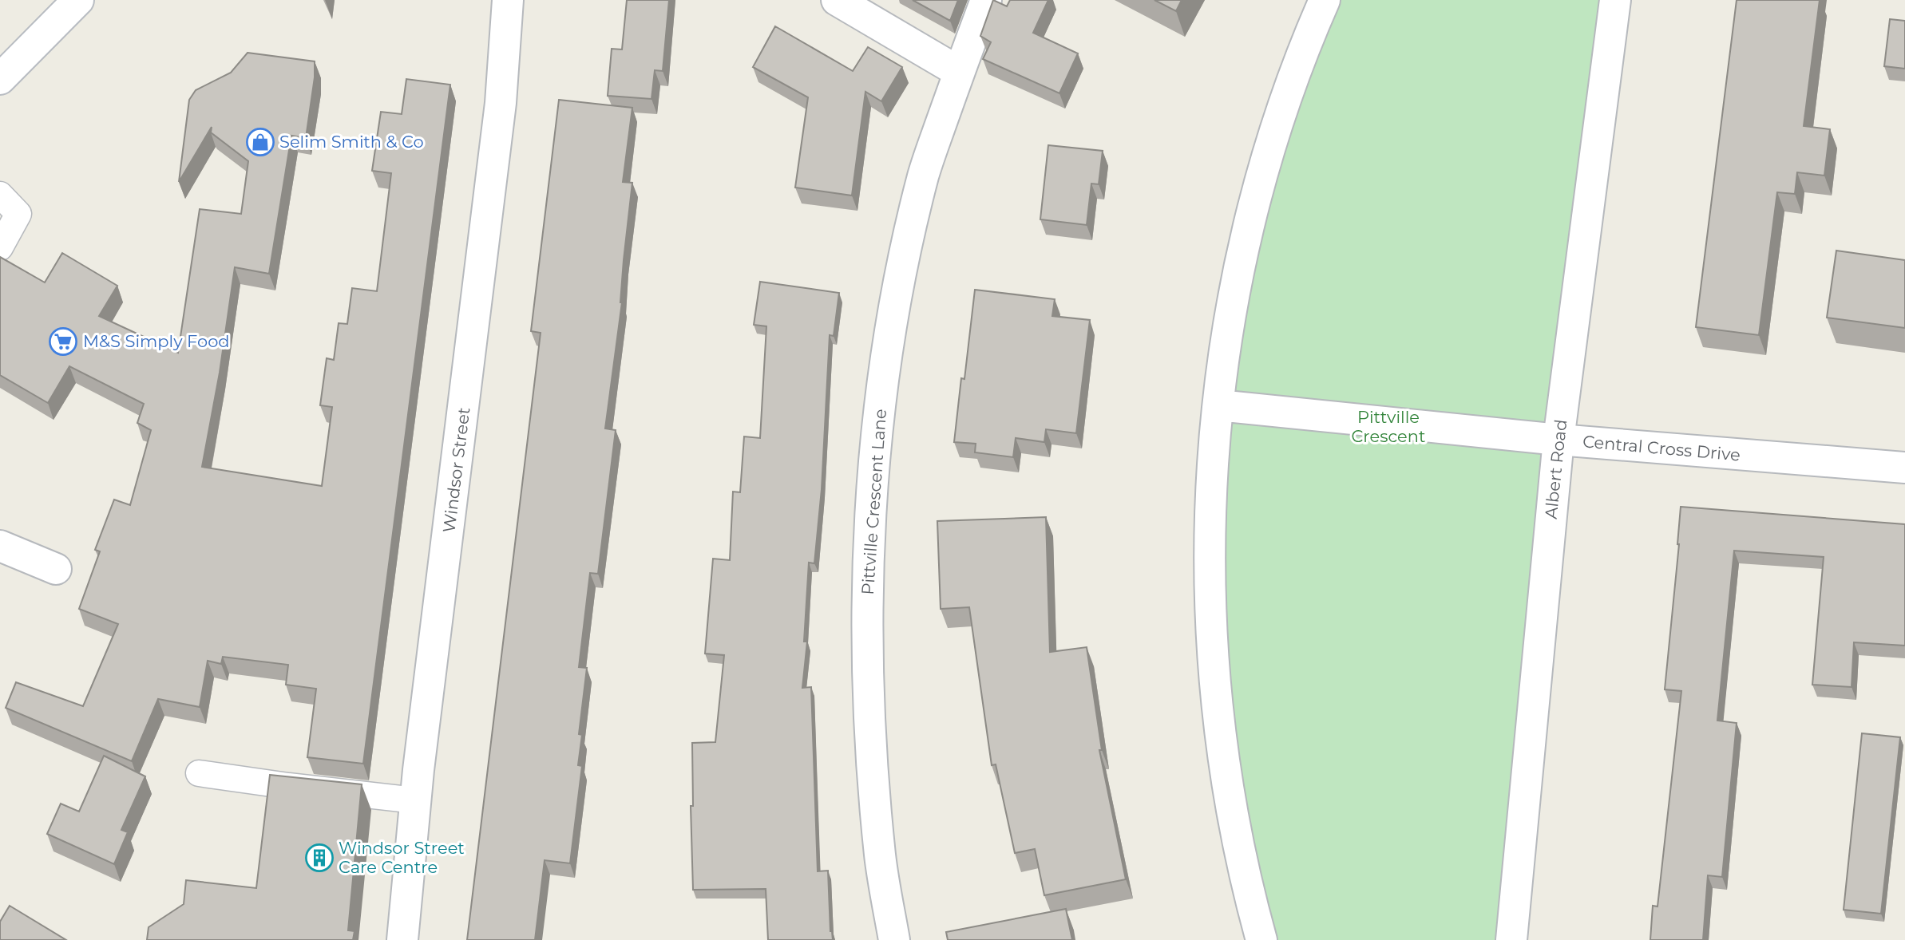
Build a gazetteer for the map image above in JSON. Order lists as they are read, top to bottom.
{
  "streets": {
    "street": [
      "Central Cross Drive",
      "Albert Road",
      "Windsor Street",
      "Pittville Crescent Lane"
    ]
  },
  "crossings": [
    ["Central Cross Drive", "Albert Road"]
  ],
  "parks": ["Pittville Crescent"],
  "places": {
    "shop": ["Selim Smith & Co"],
    "supermarket": ["M&S Simply Food"],
    "building": ["Windsor Street Care Centre"]
  }
}
